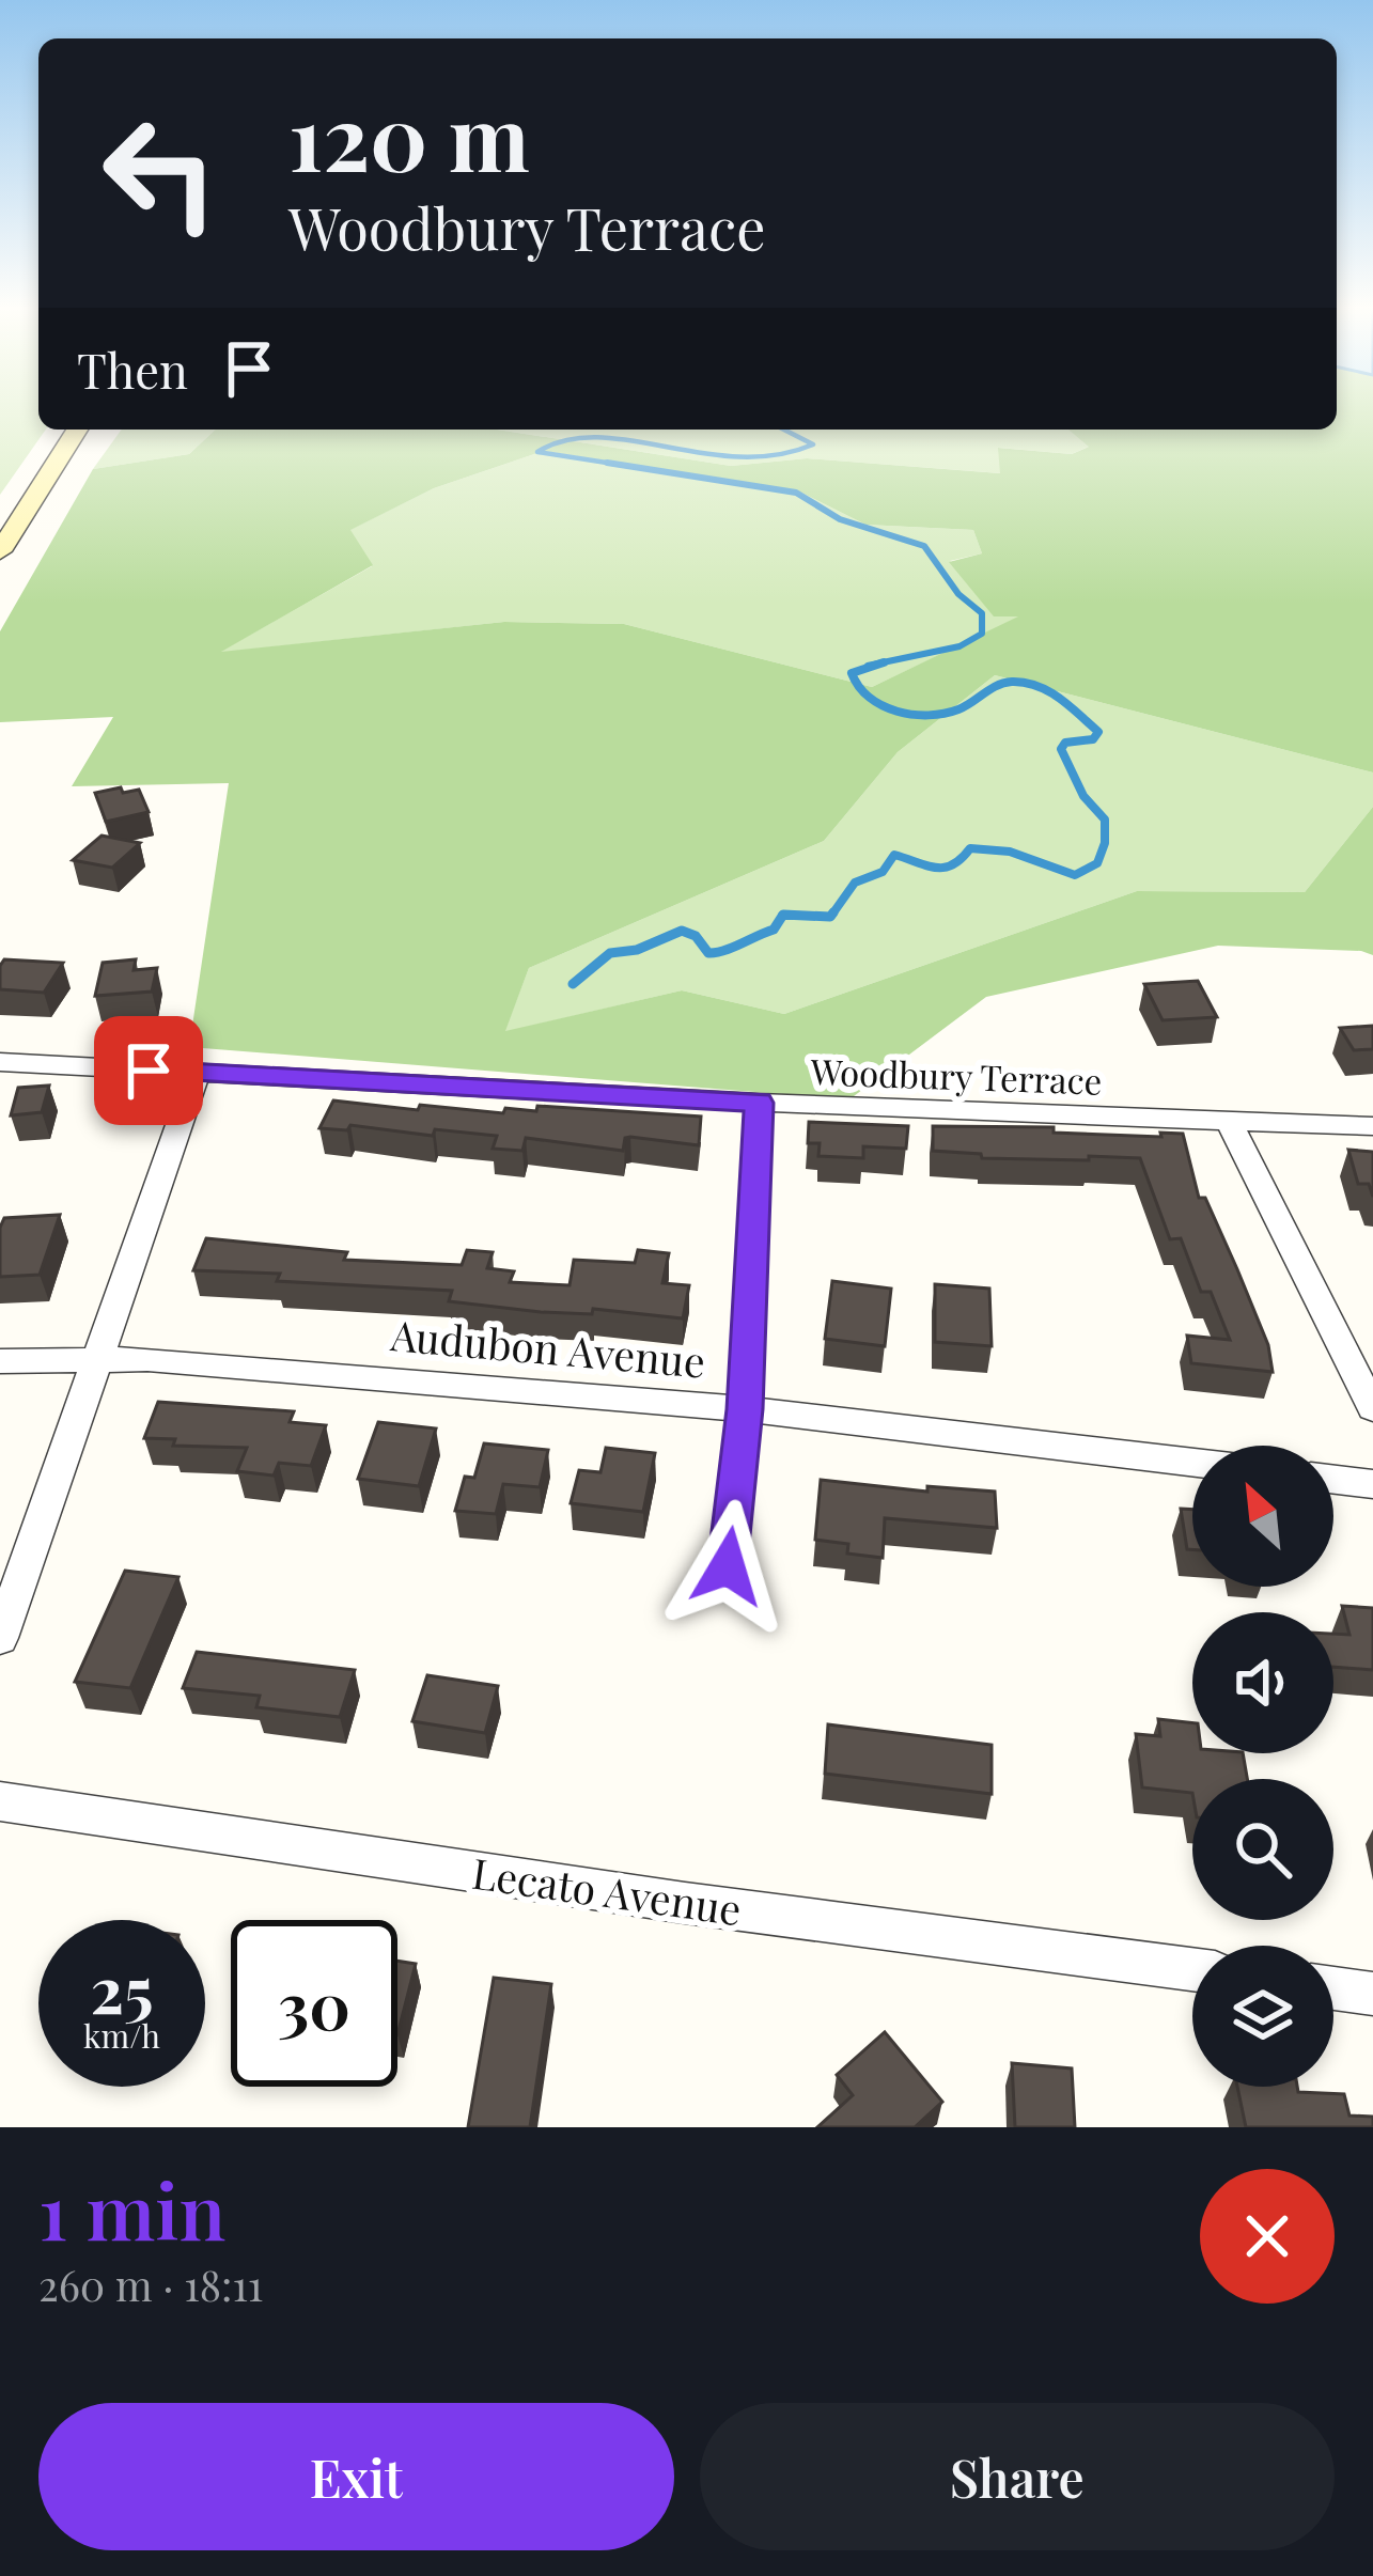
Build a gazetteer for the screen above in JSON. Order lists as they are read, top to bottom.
{
  "streets": {
    "street": ["Woodbury Terrace", "Audubon Avenue", "Lecato Avenue"]
  },
  "north": "top left",
  "page": {
    "turn": ["120 m", "Woodbury Terrace"],
    "then": "Then",
    "speed": "25 km/h",
    "limit": "30",
    "heading": ["1 min", "260 m · 18:11"],
    "buttons": ["Exit", "Share"]
  }
}
